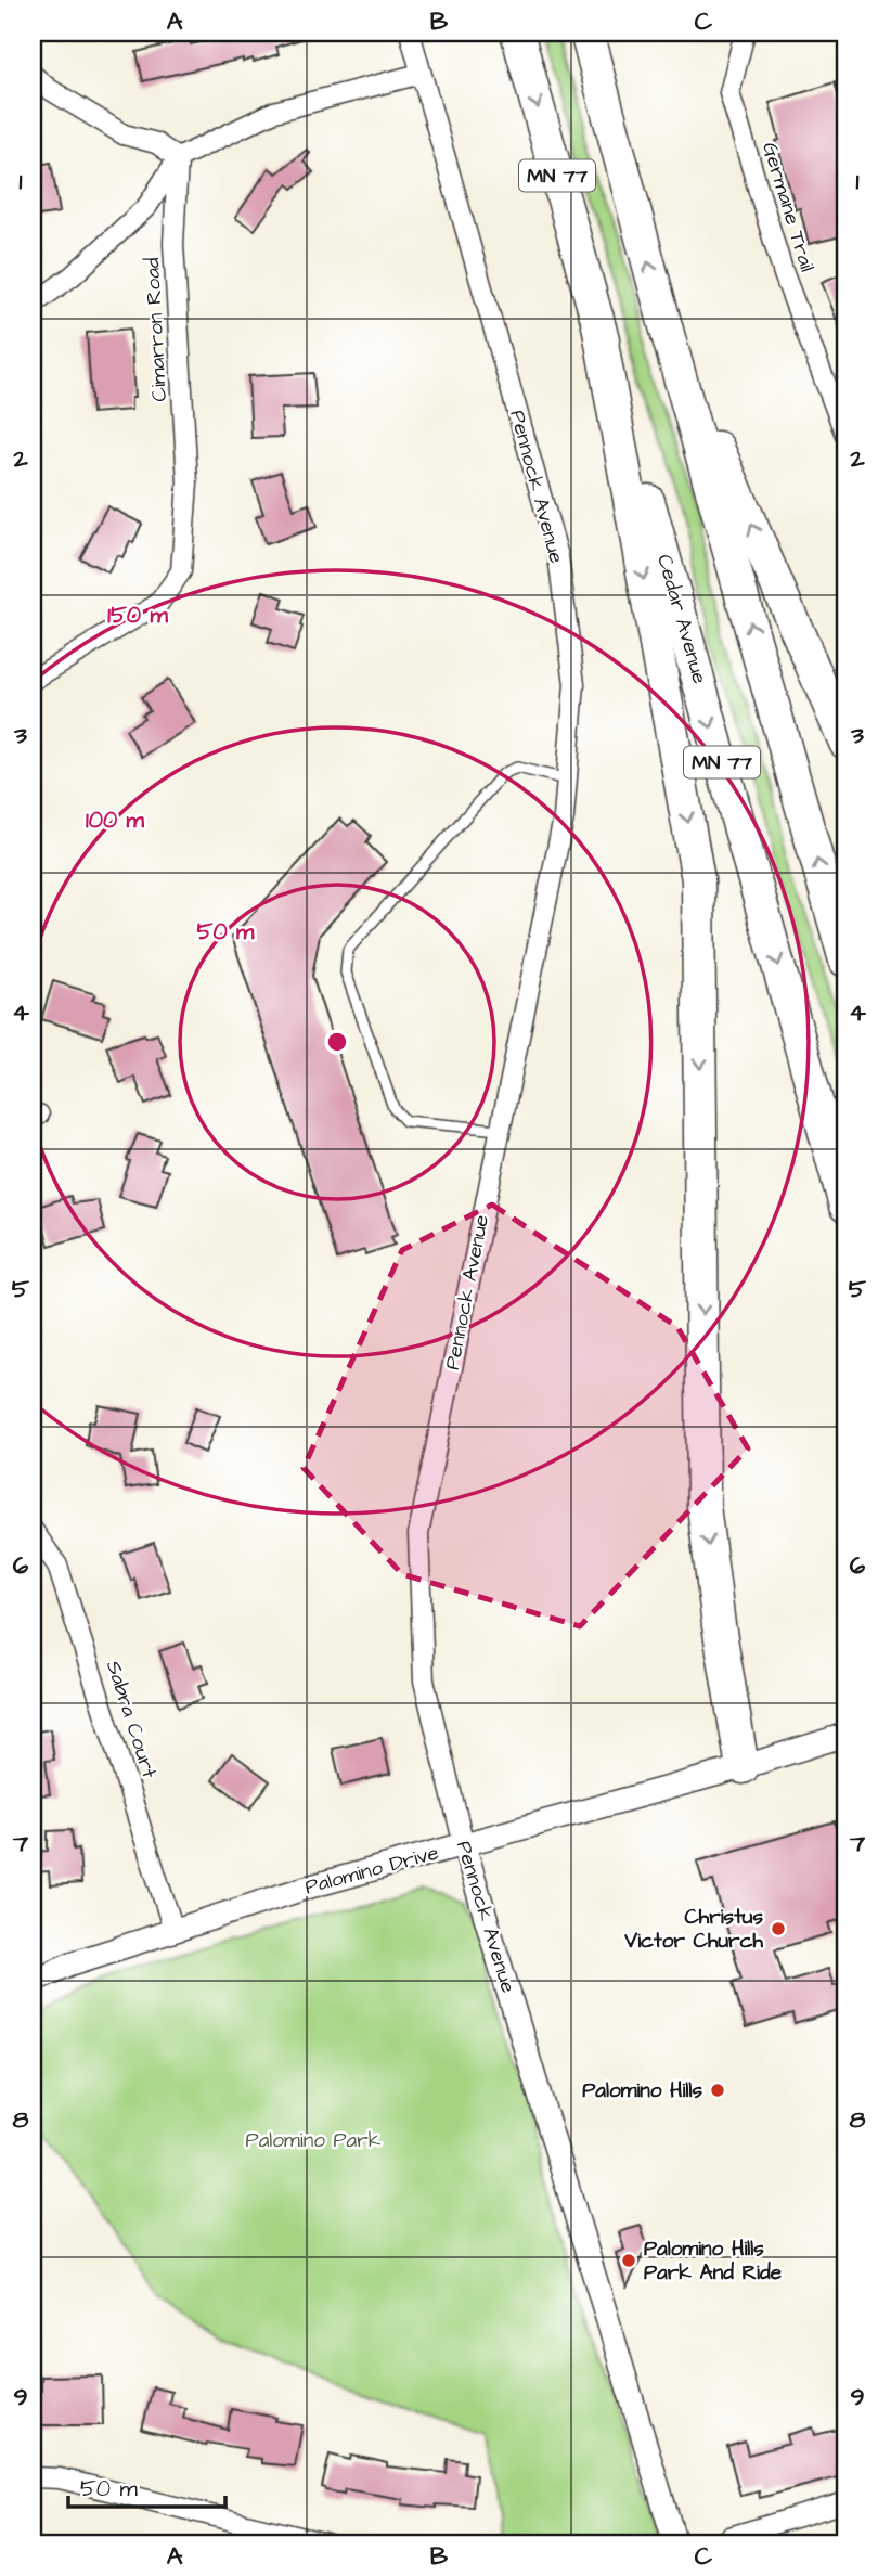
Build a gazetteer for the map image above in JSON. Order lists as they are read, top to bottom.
{
  "streets": {
    "highway": ["MN 77", "Cedar Avenue"],
    "street": [
      "Germane Trail",
      "Cimarron Road",
      "Pennock Avenue",
      "Sabra Court",
      "Palomino Drive"
    ]
  },
  "crossings": [
    ["Pennock Avenue", "Palomino Drive"],
    ["Sabra Court", "Palomino Drive"]
  ],
  "parks": ["Palomino Park"],
  "places": ["Christus Victor Church", "Palomino Hills", "Palomino Hills Park And Ride"],
  "scale_bar": "50 m",
  "grid": {
    "columns": ["A", "B", "C"],
    "rows": [
      "1",
      "2",
      "3",
      "4",
      "5",
      "6",
      "7",
      "8",
      "9"
    ]
  },
  "rings": ["150 m", "100 m", "50 m"]
}
